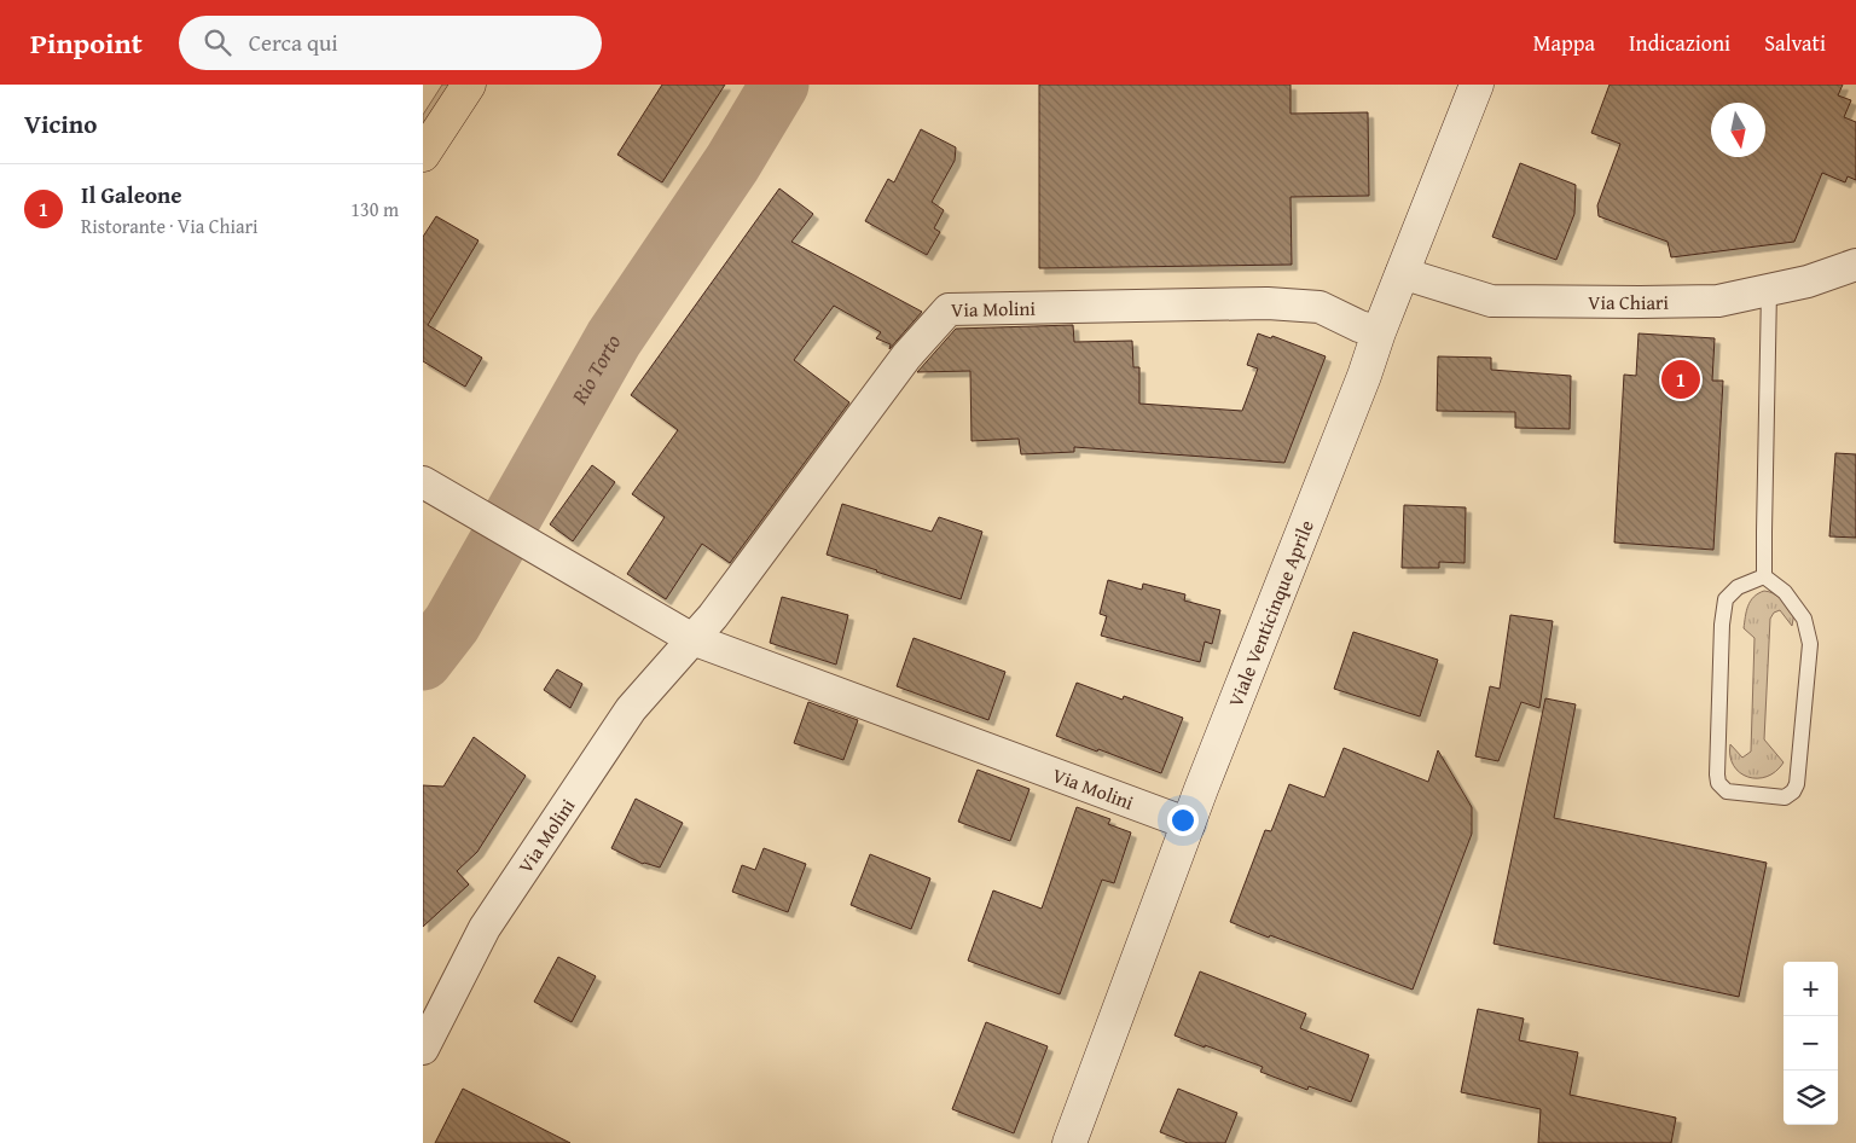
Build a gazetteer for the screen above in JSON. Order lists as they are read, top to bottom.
{
  "streets": {
    "main road": ["Viale Venticinque Aprile"],
    "street": ["Via Chiari", "Via Molini"]
  },
  "crossings": [
    ["Via Chiari", "Viale Venticinque Aprile"],
    ["Via Molini", "Viale Venticinque Aprile"]
  ],
  "water": ["Rio Torto"],
  "north": "bottom",
  "page": {
    "header": "Pinpoint",
    "search": "Cerca qui",
    "nav": ["Mappa", "Indicazioni", "Salvati"],
    "heading": "Vicino",
    "list": [
      {
        "mark": "1",
        "name": "Il Galeone",
        "note": "Ristorante · Via Chiari",
        "value": "130 m"
      }
    ],
    "pins": "1",
    "map_buttons": ["+", "−"]
  }
}
